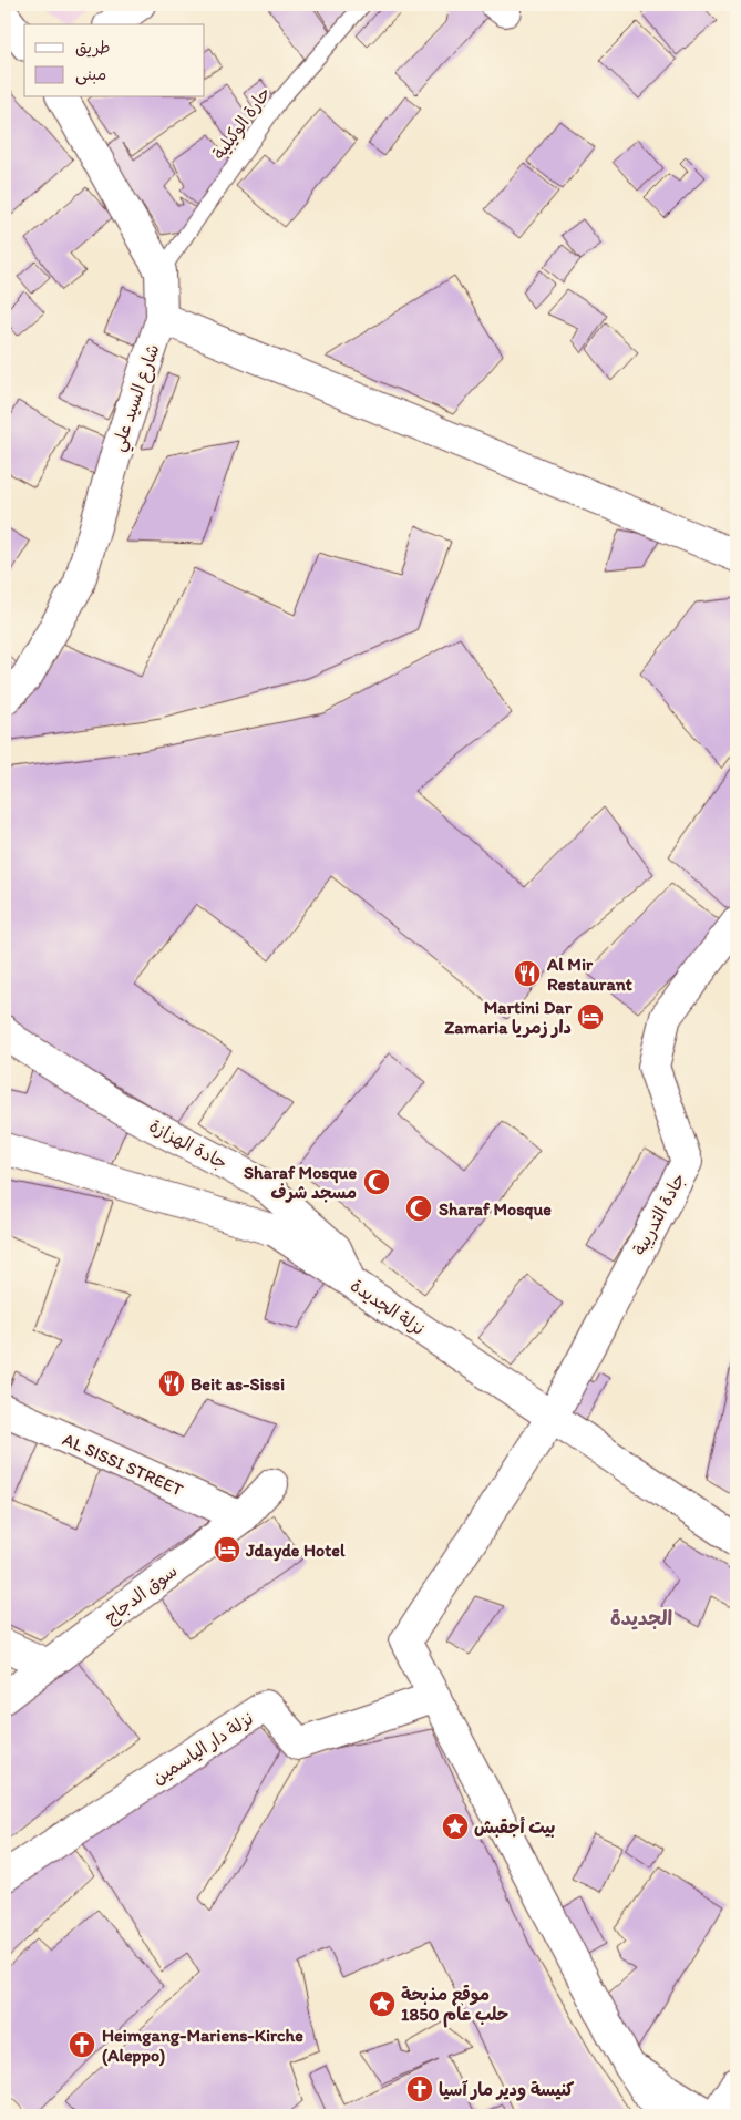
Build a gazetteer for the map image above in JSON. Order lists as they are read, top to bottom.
{
  "streets": {
    "street": [
      "شارع السيد علي",
      "جادة الهزازة",
      "جادة التدريبة",
      "نزلة الجديدة",
      "AL SISSI STREET",
      "سوق الدجاج",
      "نزلة دار الياسمين"
    ],
    "lane": ["حارة الوكيلية"]
  },
  "crossings": [
    ["حارة الوكيلية", "شارع السيد علي"],
    ["جادة الهزازة", "نزلة الجديدة"],
    ["جادة التدريبة", "نزلة الجديدة"],
    ["جادة التدريبة", "نزلة دار الياسمين"],
    ["AL SISSI STREET", "سوق الدجاج"]
  ],
  "districts": ["الجديدة"],
  "places": {
    "restaurant": ["Al Mir Restaurant", "Beit as-Sissi"],
    "hotel": ["Martini Dar Zamaria دار زمريا", "Jdayde Hotel"],
    "mosque": ["Sharaf Mosque مسجد شرف", "Sharaf Mosque"],
    "place": ["بيت أجقبش", "موقع مذبحة حلب عام 1850"],
    "church": ["Heimgang-Mariens-Kirche (Aleppo)", "كنيسة ودير مار آسيا"]
  },
  "legend": ["طريق", "مبنى"]
}
